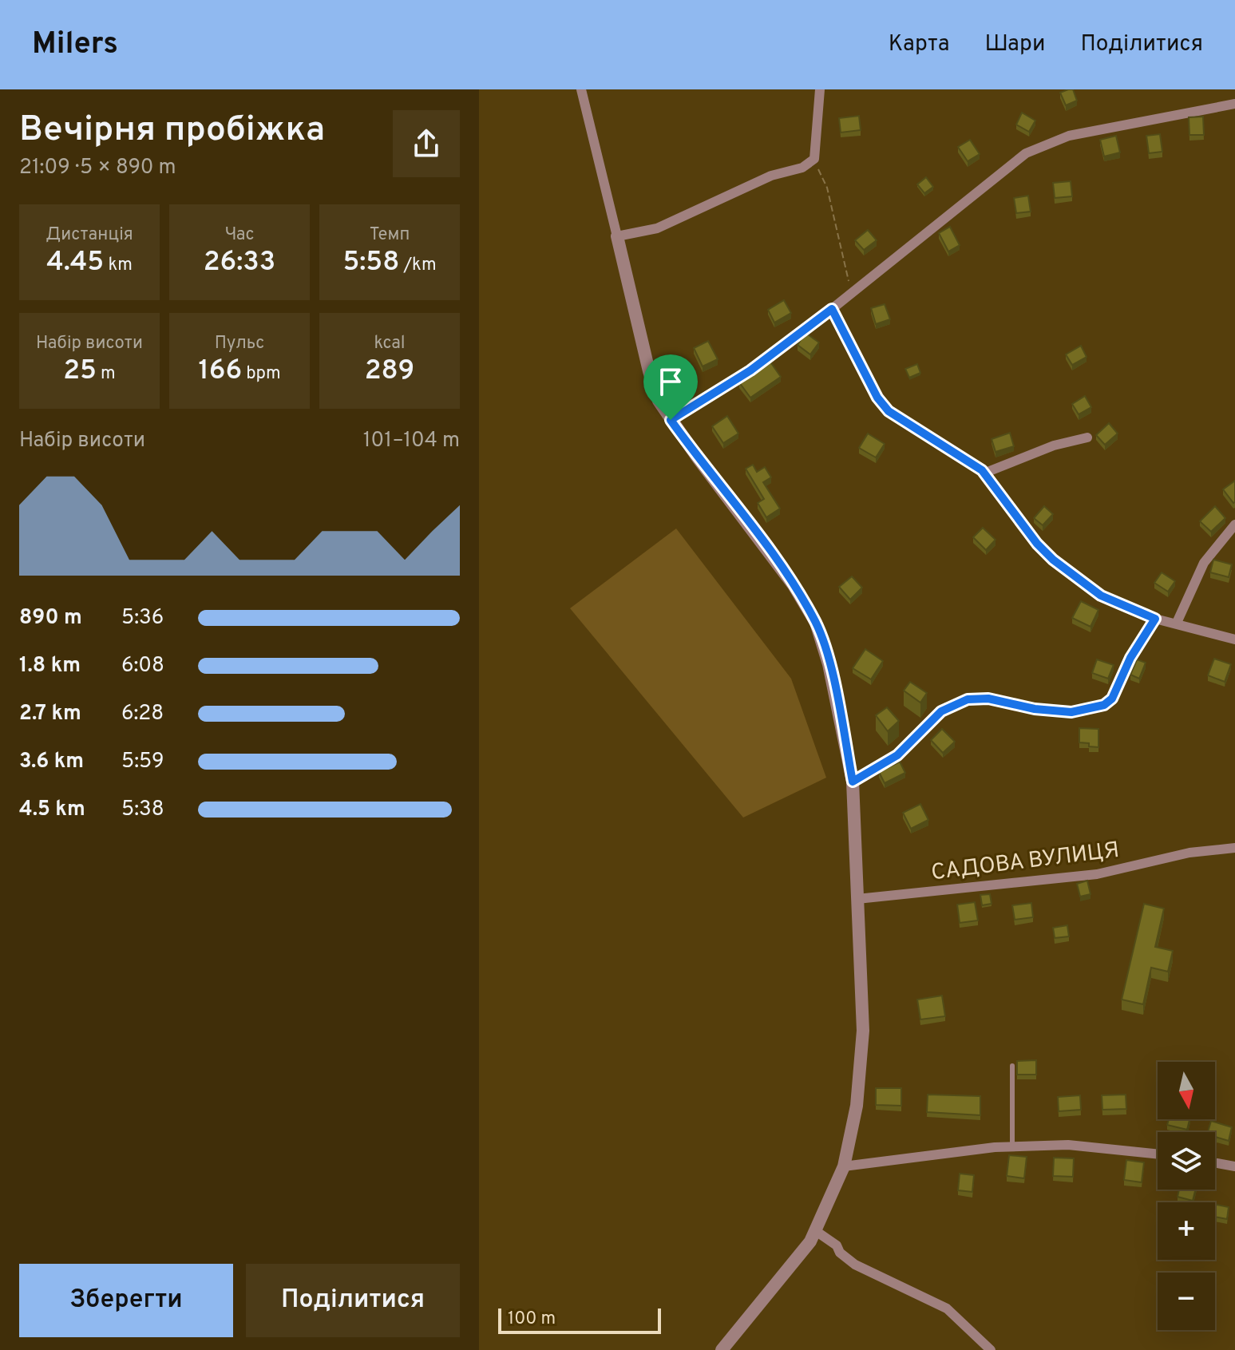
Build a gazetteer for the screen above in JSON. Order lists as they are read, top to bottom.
{
  "streets": {
    "street": ["САДОВА ВУЛИЦЯ"]
  },
  "scale_bar": "100 m",
  "north": "bottom",
  "page": {
    "header": "Milers",
    "nav": ["Карта", "Шари", "Поділитися"],
    "heading": ["Вечірня пробіжка", "21:09 · 5 × 890 m"],
    "stats": [
      ["Дистанція", "4.45 km"],
      ["Час", "26:33"],
      ["Темп", "5:58 /km"],
      ["Набір висоти", "25 m"],
      ["Пульс", "166 bpm"],
      ["kcal", "289"]
    ],
    "chart": ["Набір висоти", "101–104 m"],
    "list": [
      {
        "name": "890 m",
        "note": "5:36"
      },
      {
        "name": "1.8 km",
        "note": "6:08"
      },
      {
        "name": "2.7 km",
        "note": "6:28"
      },
      {
        "name": "3.6 km",
        "note": "5:59"
      },
      {
        "name": "4.5 km",
        "note": "5:38"
      }
    ],
    "map_buttons": ["+", "−"],
    "buttons": ["Зберегти", "Поділитися"],
    "scale": "100 m"
  }
}
